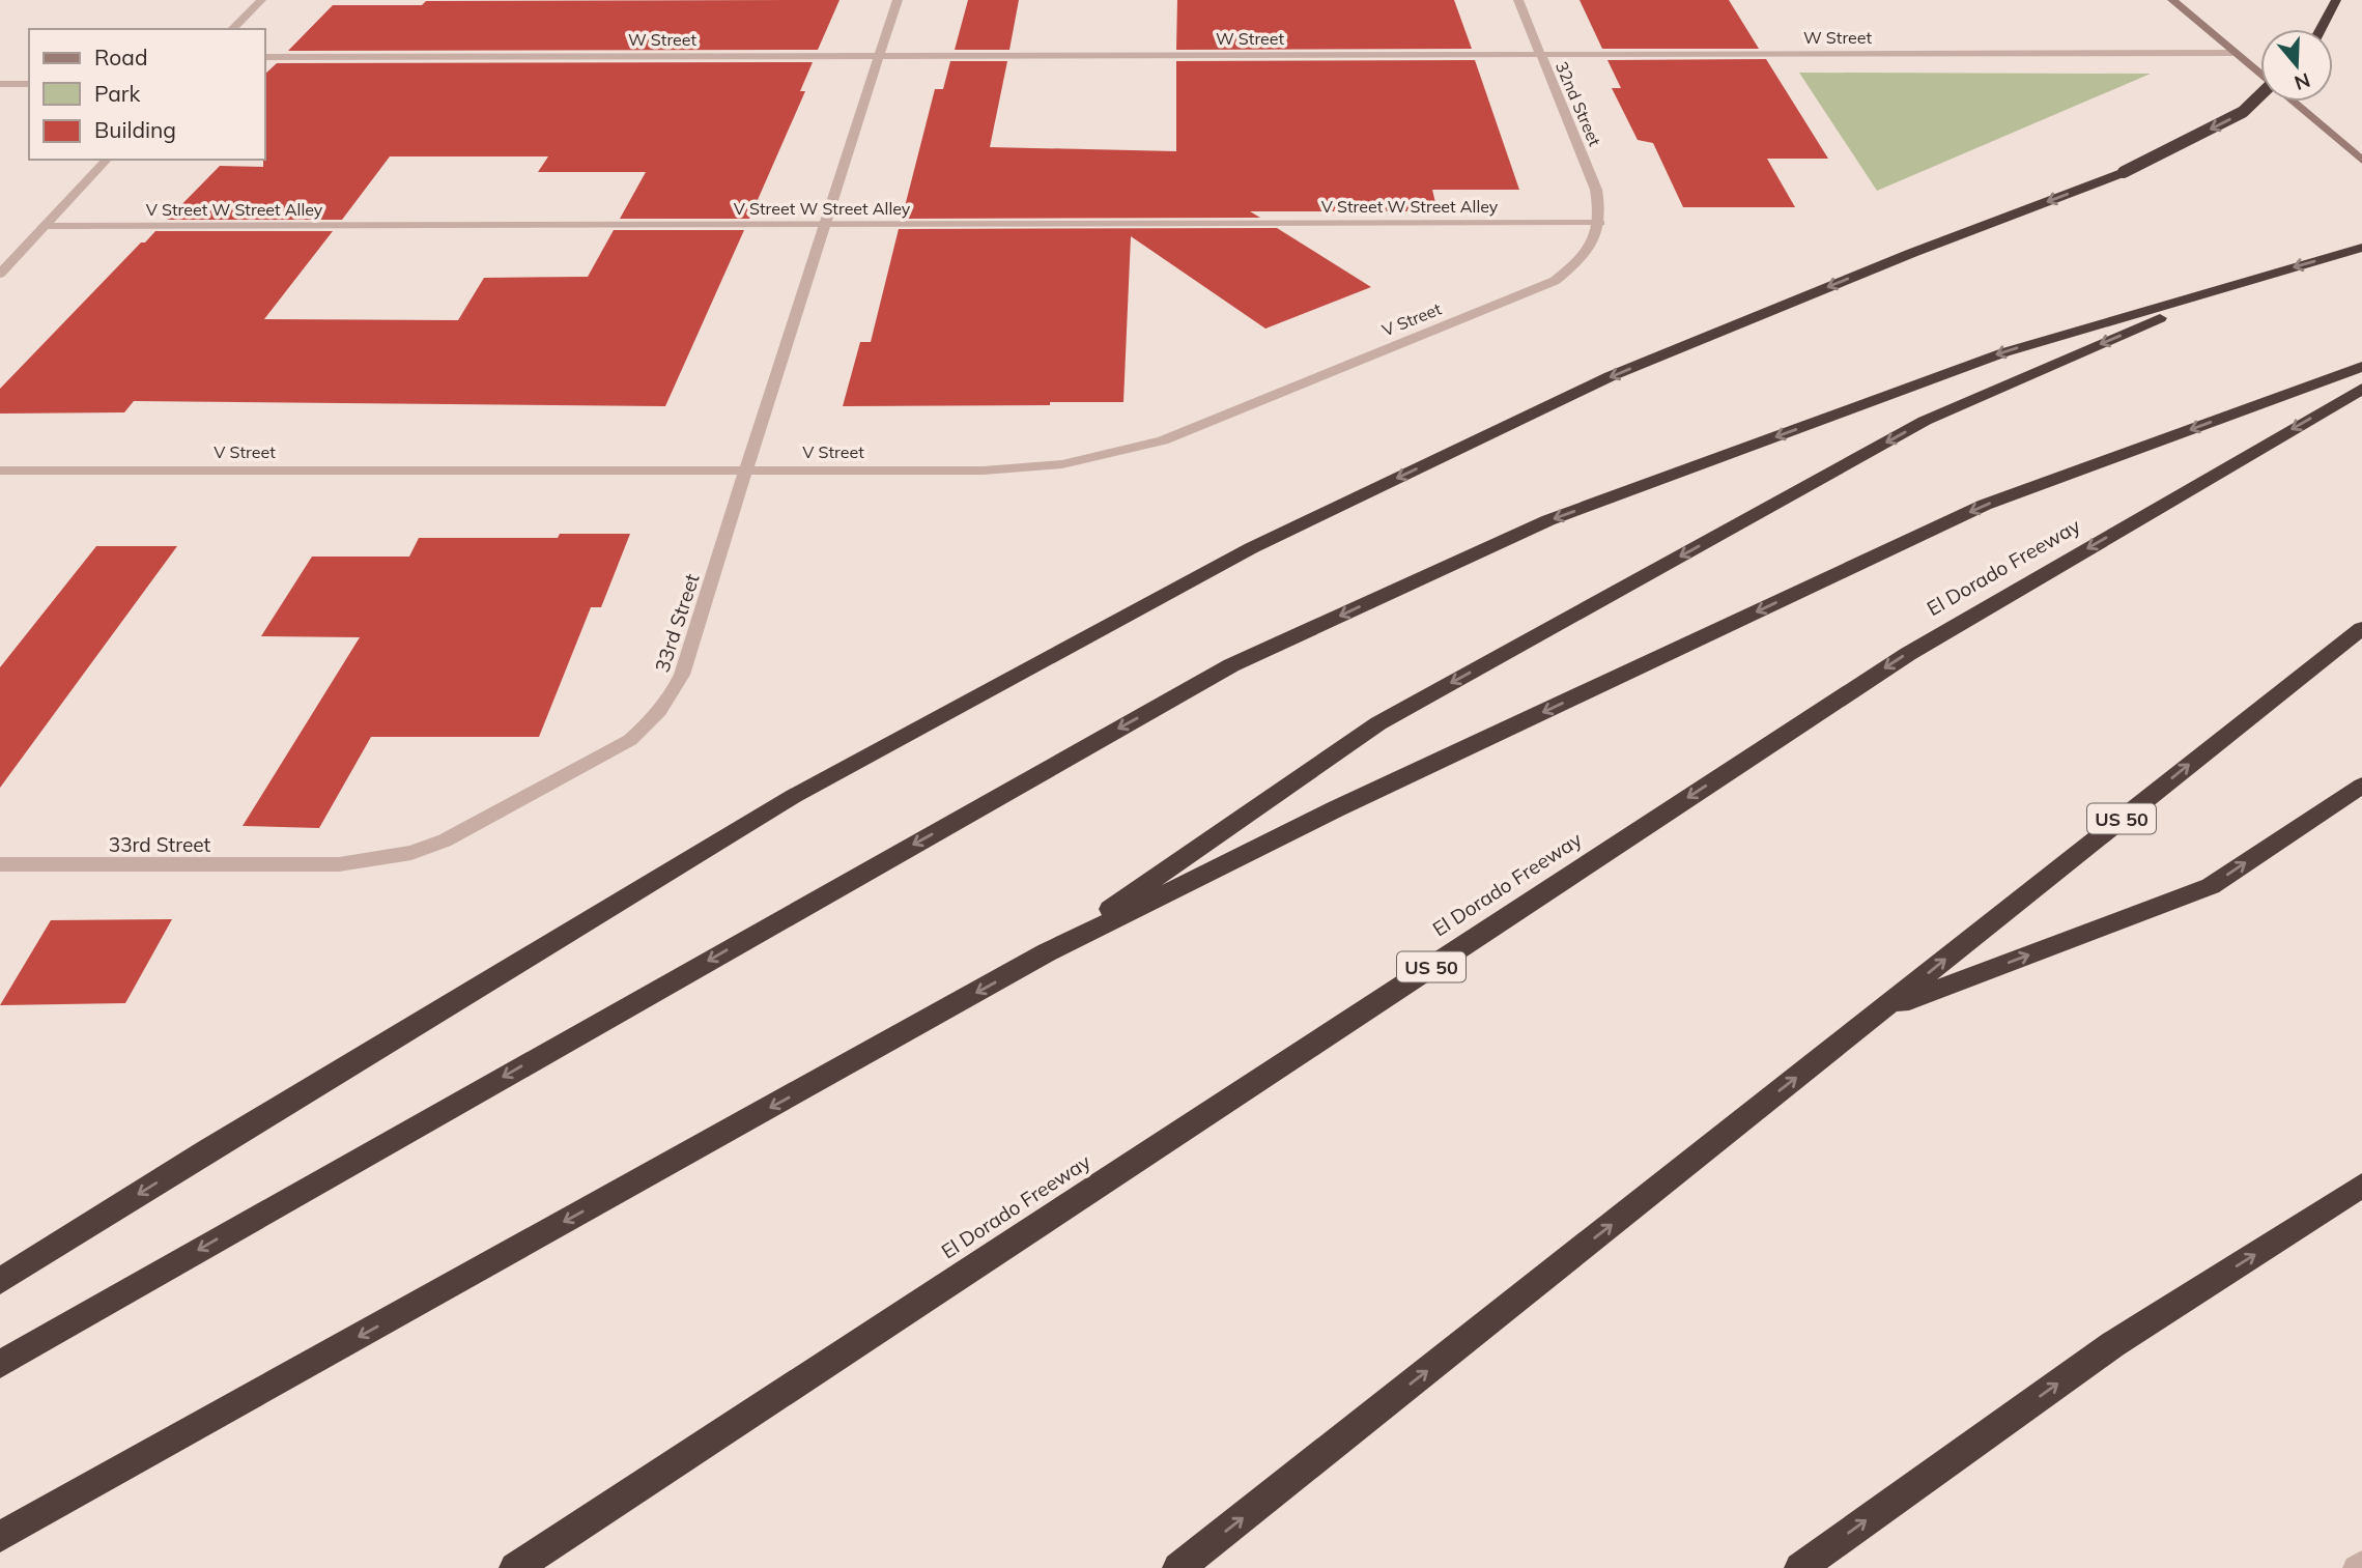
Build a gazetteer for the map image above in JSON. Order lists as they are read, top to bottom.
{
  "streets": {
    "highway": ["El Dorado Freeway", "US 50"],
    "street": [
      "W Street",
      "32nd Street",
      "V Street W Street Alley",
      "V Street",
      "33rd Street"
    ]
  },
  "crossings": [
    ["W Street", "32nd Street"],
    ["W Street", "33rd Street"],
    ["32nd Street", "V Street W Street Alley"],
    ["32nd Street", "V Street"],
    ["V Street W Street Alley", "V Street"],
    ["V Street W Street Alley", "33rd Street"],
    ["V Street", "33rd Street"]
  ],
  "legend": ["Road", "Park", "Building"],
  "north": "bottom"
}
